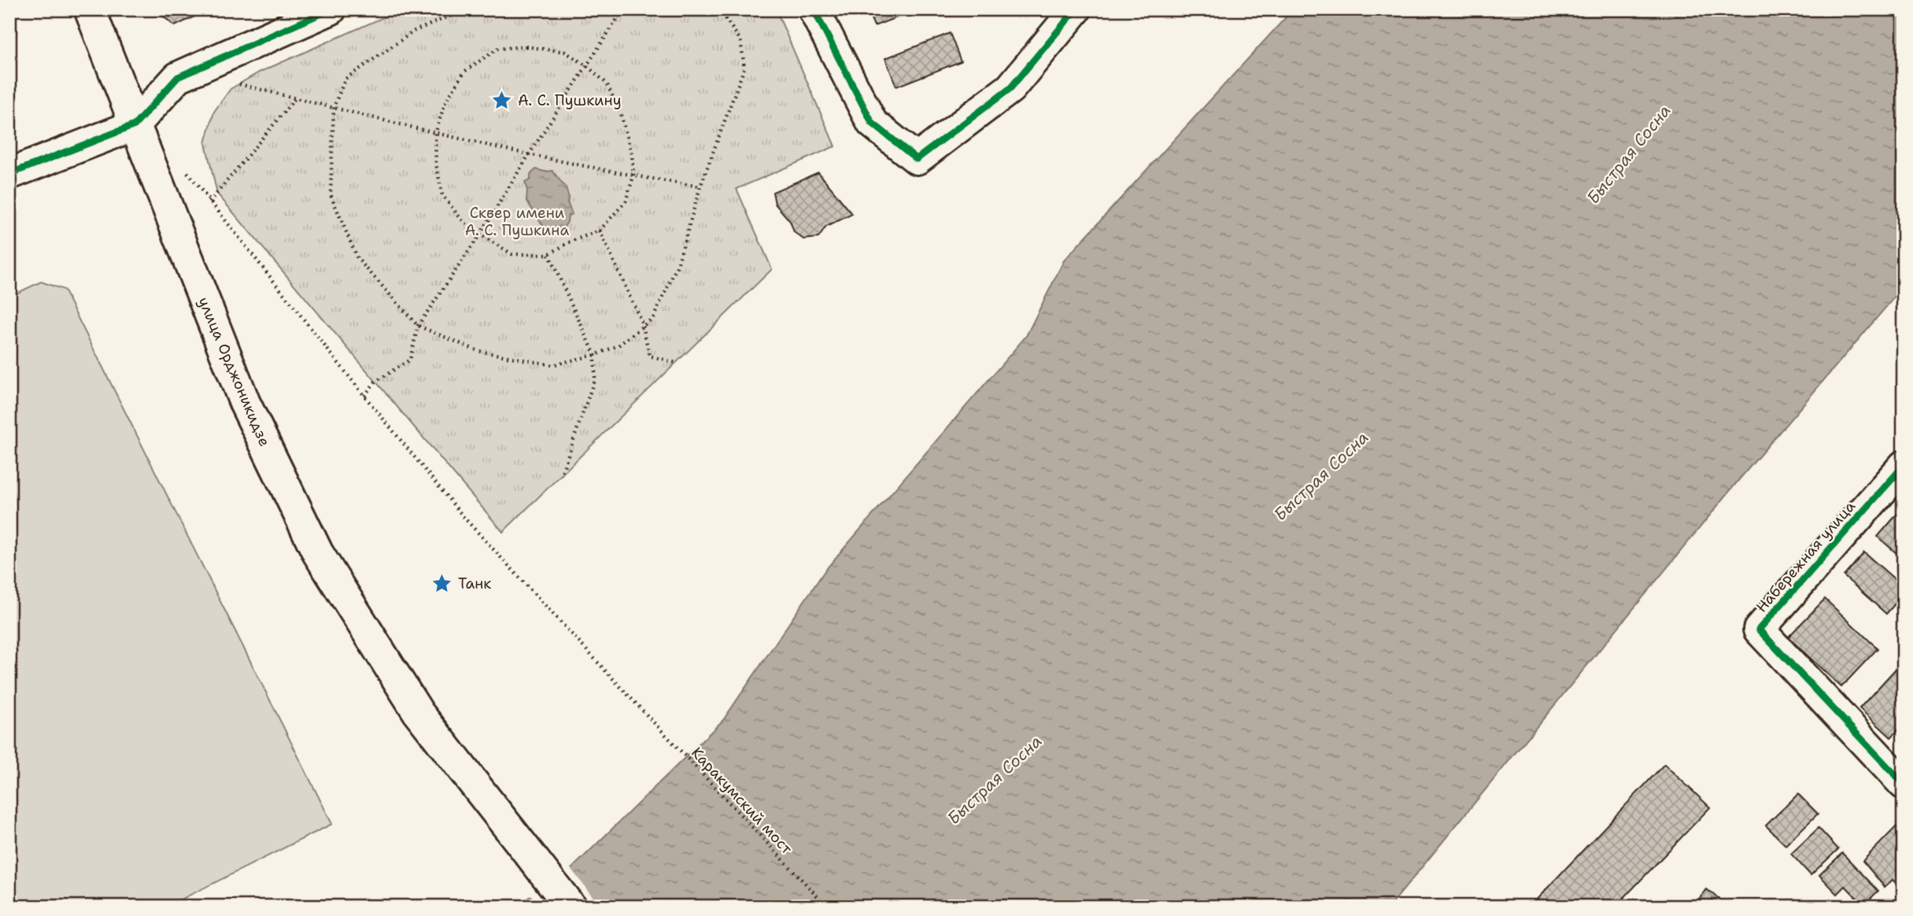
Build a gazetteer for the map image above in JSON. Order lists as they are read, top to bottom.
{
  "streets": {
    "street": ["улица Орджоникидзе", "Набережная улица"],
    "path": ["Каракумский мост"]
  },
  "water": ["Быстрая Сосна"],
  "parks": ["Сквер имени А. С. Пушкина"],
  "places": {
    "place": ["А. С. Пушкину", "Танк"]
  }
}
